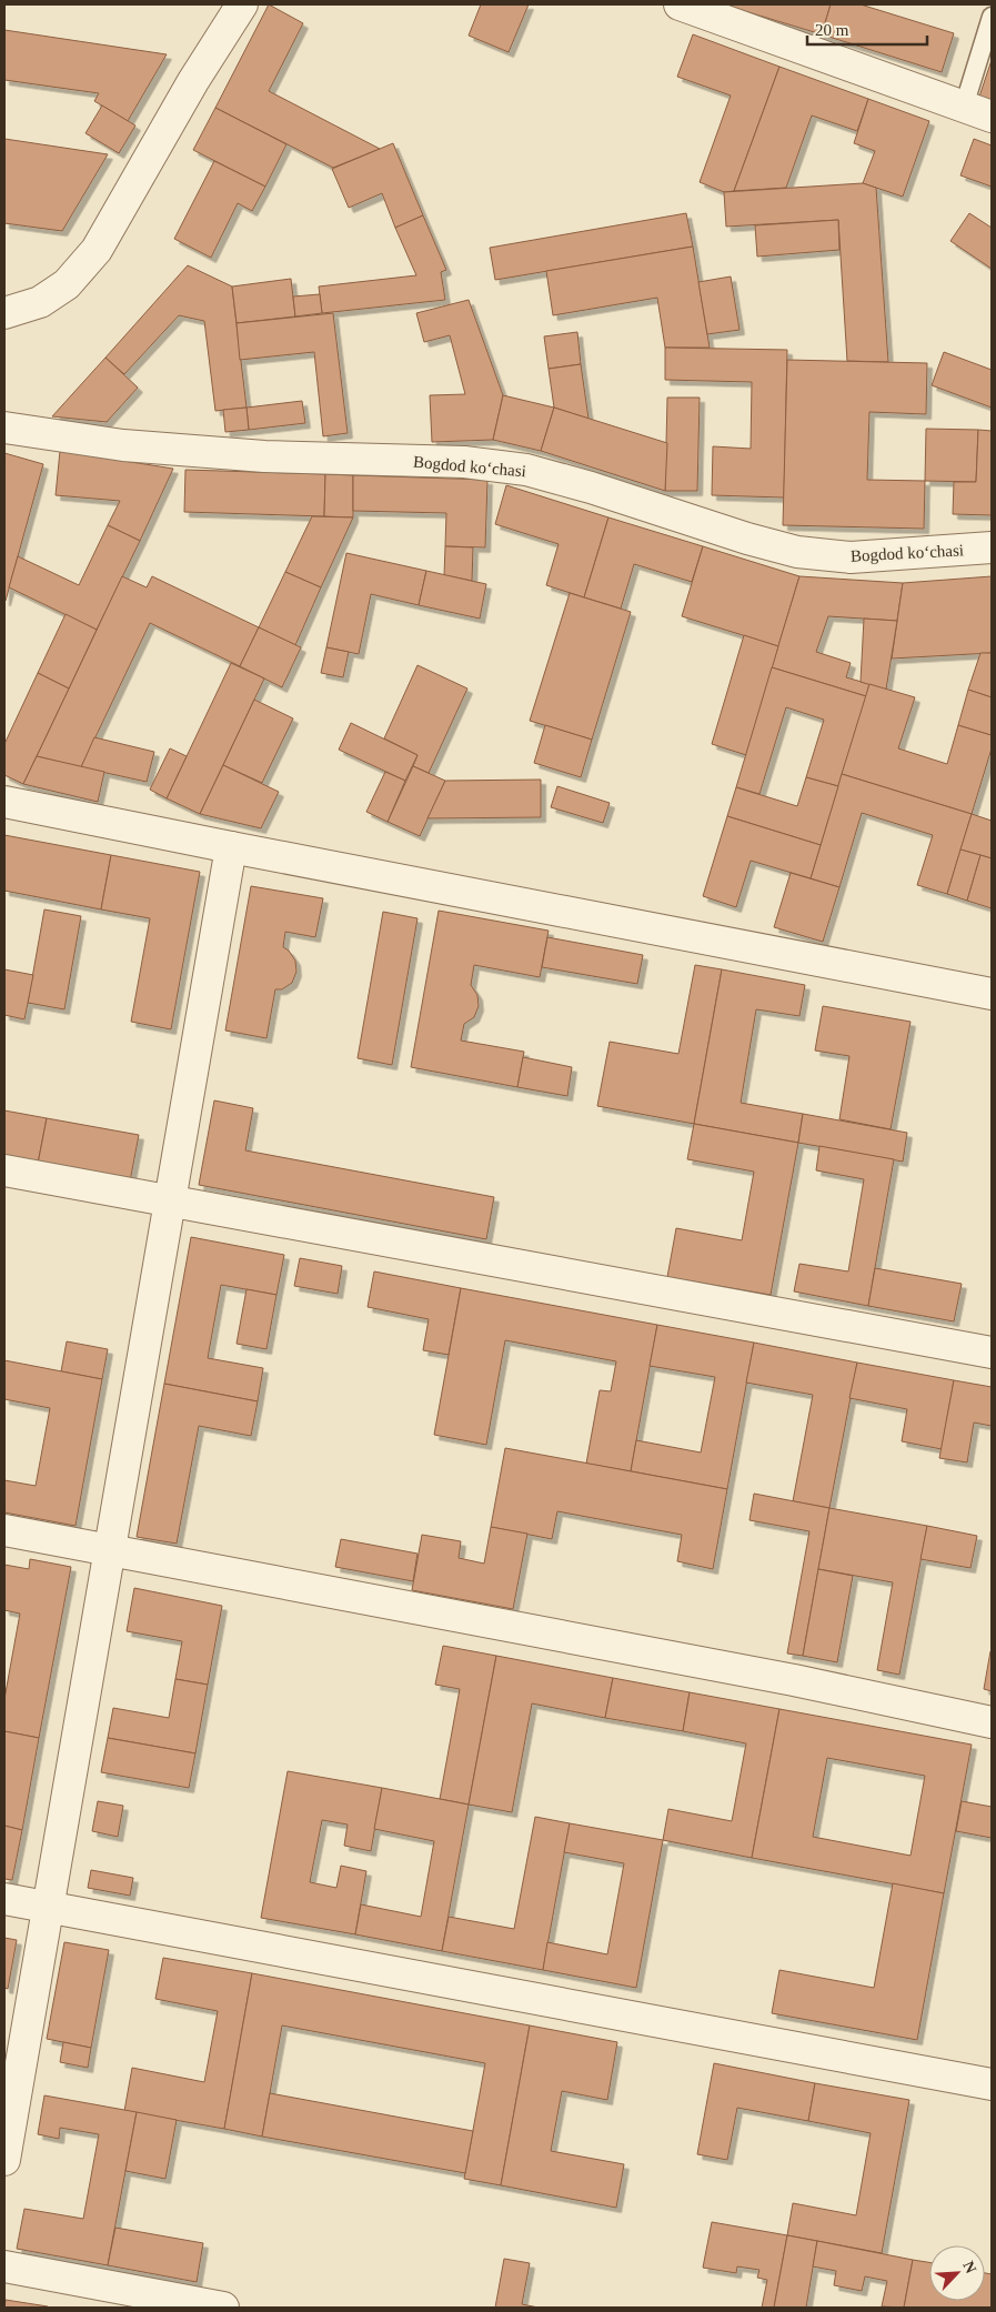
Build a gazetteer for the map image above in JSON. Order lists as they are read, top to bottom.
{
  "streets": {
    "street": ["Bogdod koʻchasi"]
  },
  "scale_bar": "20 m",
  "north": "top right"
}
